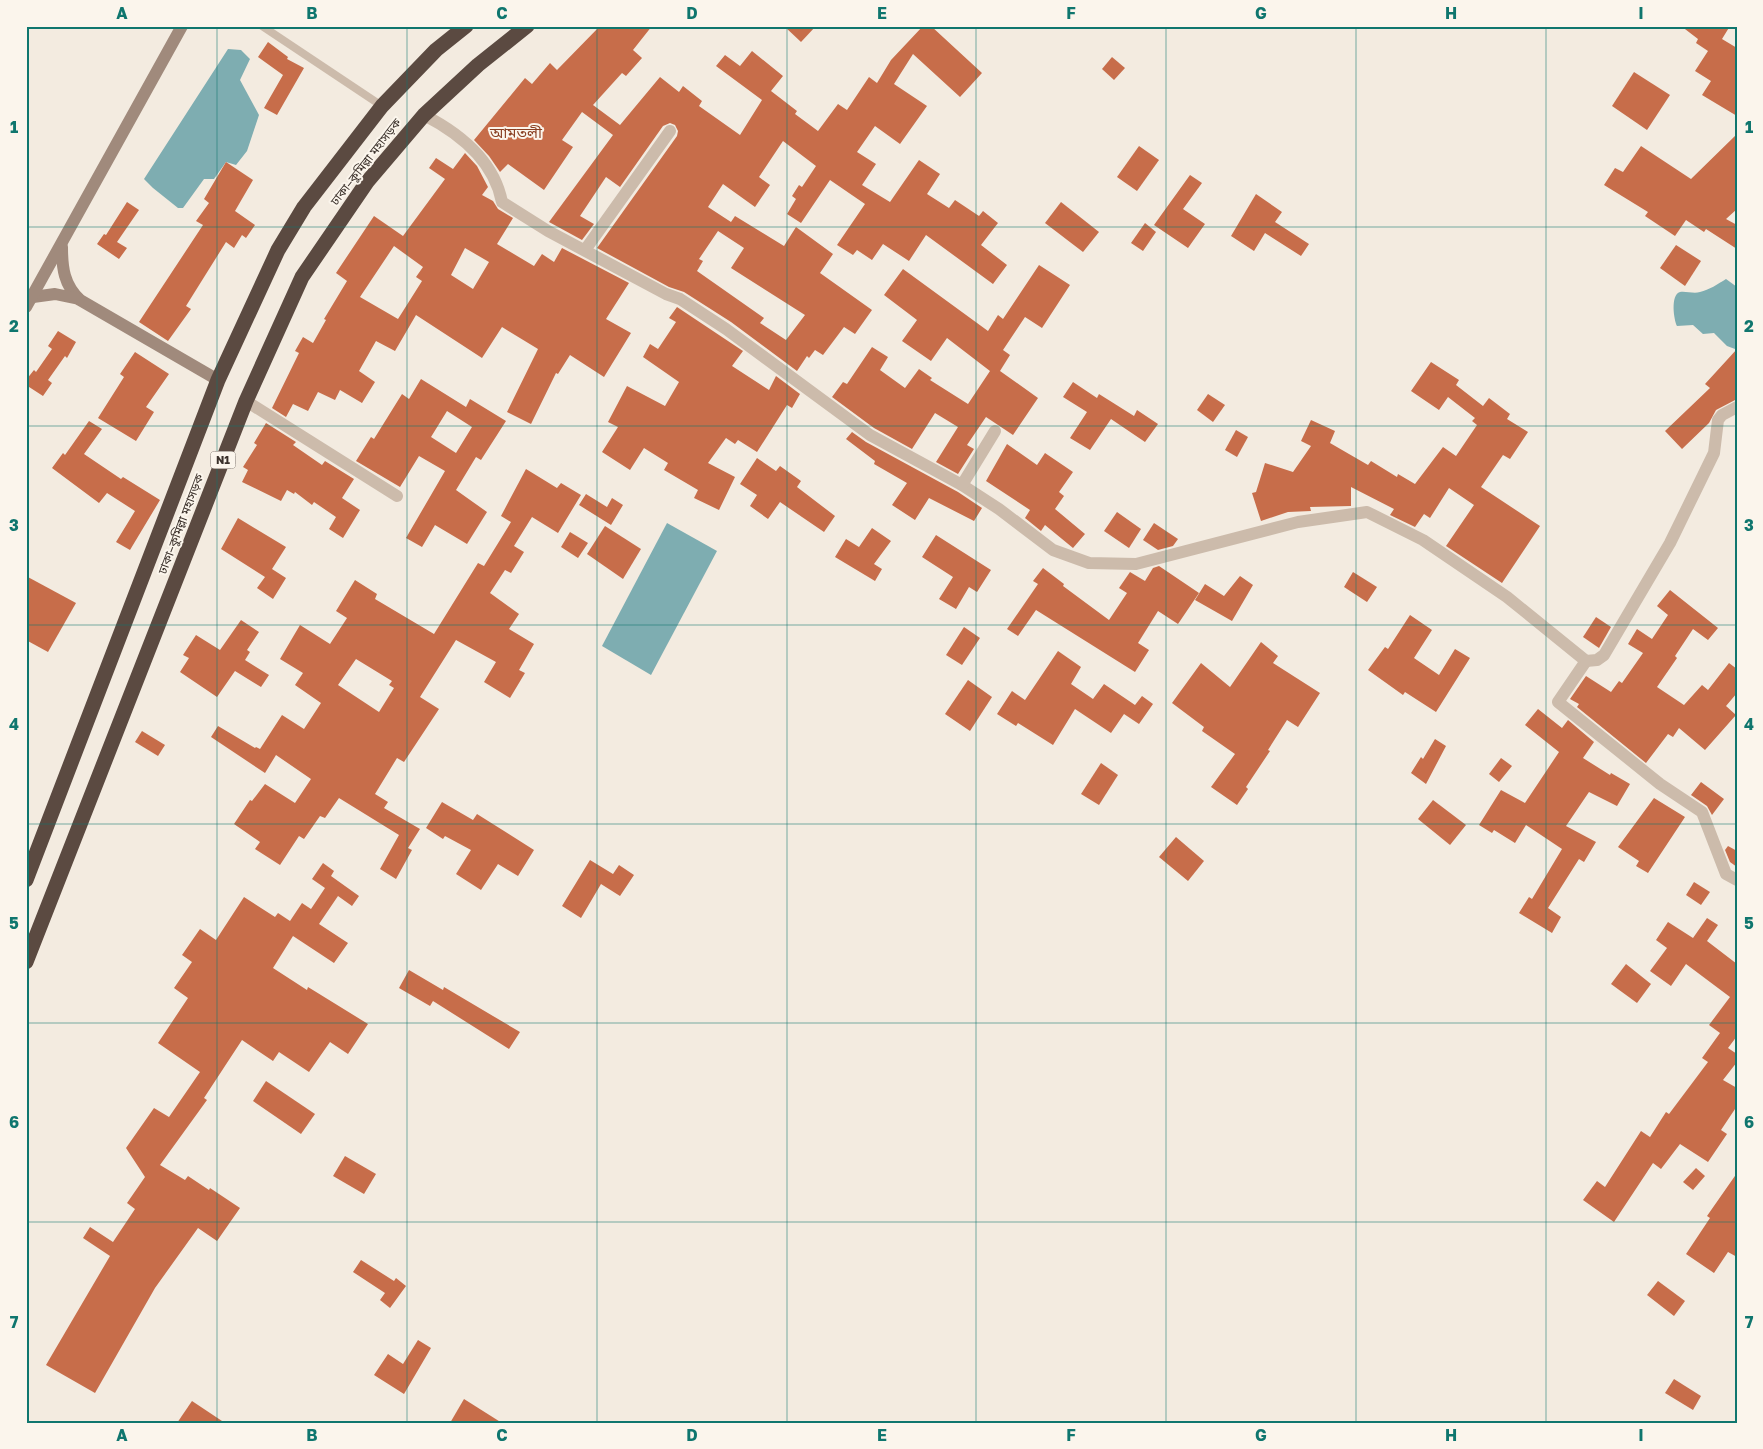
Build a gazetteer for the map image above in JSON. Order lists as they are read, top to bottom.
{
  "streets": {
    "highway": ["ঢাকা–কুমিল্লা মহাসড়ক", "N1"]
  },
  "districts": ["আমতলী"],
  "grid": {
    "columns": [
      "A",
      "B",
      "C",
      "D",
      "E",
      "F",
      "G",
      "H",
      "I"
    ],
    "rows": [
      "1",
      "2",
      "3",
      "4",
      "5",
      "6",
      "7"
    ]
  }
}
